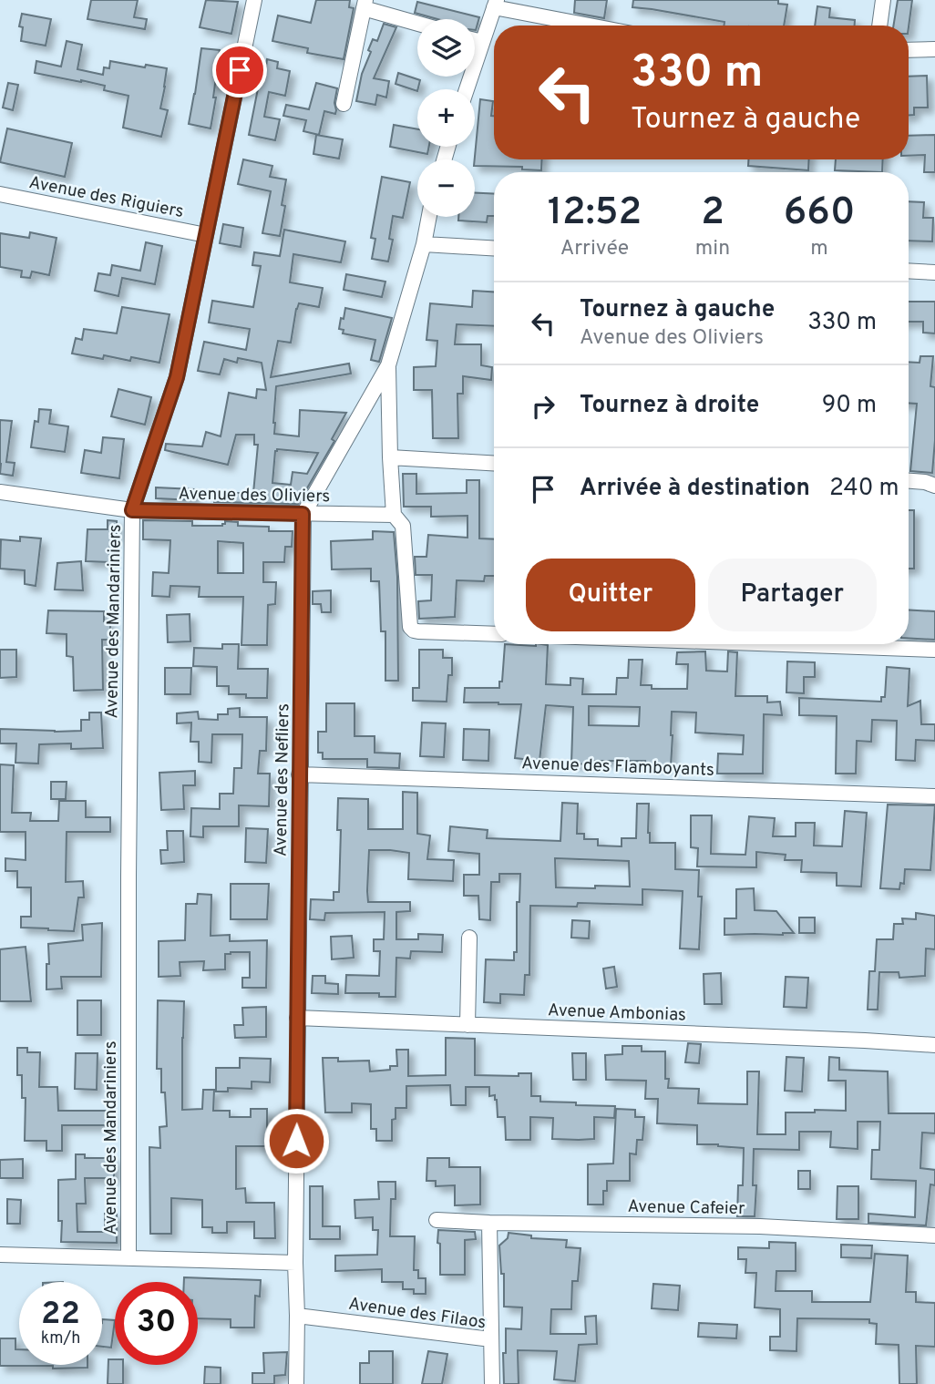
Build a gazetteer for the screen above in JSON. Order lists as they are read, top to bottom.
{
  "streets": {
    "street": [
      "Avenue des Riguiers",
      "Avenue des Oliviers",
      "Avenue des Mandariniers",
      "Avenue des Flamboyants",
      "Avenue des Nefliers",
      "Avenue Ambonias",
      "Avenue Cafeier",
      "Avenue des Filaos"
    ]
  },
  "crossings": [
    ["Avenue des Riguiers", "Avenue des Mandariniers"],
    ["Avenue des Oliviers", "Avenue des Mandariniers"],
    ["Avenue des Oliviers", "Avenue des Nefliers"],
    ["Avenue des Flamboyants", "Avenue des Nefliers"],
    ["Avenue des Nefliers", "Avenue Ambonias"],
    ["Avenue des Nefliers", "Avenue des Filaos"]
  ],
  "page": {
    "map_buttons": ["+", "−"],
    "turn": ["330 m", "Tournez à gauche"],
    "eta": [
      "12:52",
      "Arrivée",
      "2",
      "min",
      "660",
      "m"
    ],
    "list": [
      {
        "name": "Tournez à gauche",
        "note": "Avenue des Oliviers",
        "value": "330 m"
      },
      {
        "name": "Tournez à droite",
        "value": "90 m"
      },
      {
        "name": "Arrivée à destination",
        "value": "240 m"
      }
    ],
    "buttons": ["Quitter", "Partager"],
    "speed": "22 km/h",
    "limit": "30"
  }
}
